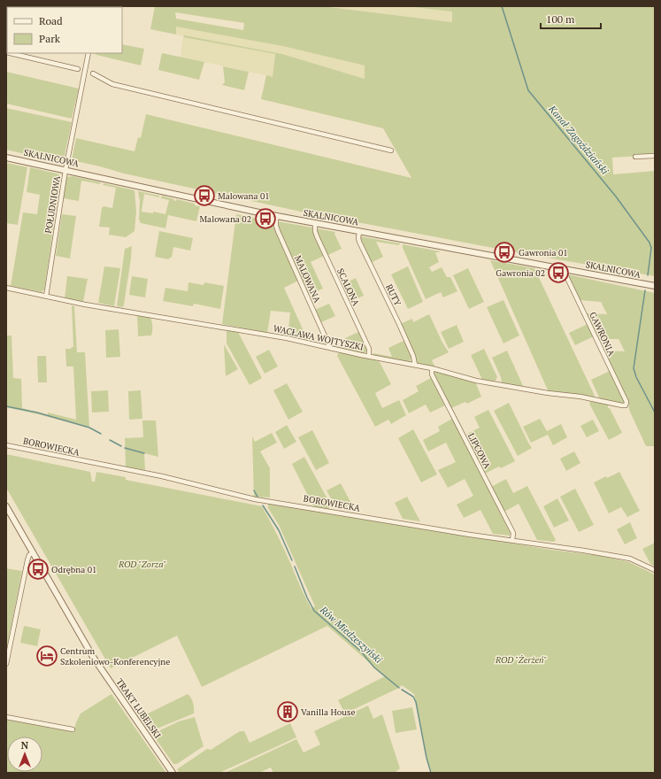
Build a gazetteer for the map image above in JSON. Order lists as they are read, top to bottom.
{
  "streets": {
    "street": [
      "SKALNICOWA",
      "POŁUDNIOWA",
      "MALOWANA",
      "SCALONA",
      "RUTY",
      "GAWRONIA",
      "WACŁAWA WOJTYSZKI",
      "BOROWIECKA",
      "LIPCOWA",
      "TRAKT LUBELSKI"
    ]
  },
  "crossings": [
    ["SKALNICOWA", "POŁUDNIOWA"],
    ["SKALNICOWA", "MALOWANA"],
    ["SKALNICOWA", "SCALONA"],
    ["SKALNICOWA", "RUTY"],
    ["SKALNICOWA", "GAWRONIA"],
    ["POŁUDNIOWA", "WACŁAWA WOJTYSZKI"],
    ["MALOWANA", "WACŁAWA WOJTYSZKI"],
    ["SCALONA", "WACŁAWA WOJTYSZKI"],
    ["RUTY", "WACŁAWA WOJTYSZKI"],
    ["GAWRONIA", "WACŁAWA WOJTYSZKI"],
    ["WACŁAWA WOJTYSZKI", "LIPCOWA"],
    ["BOROWIECKA", "LIPCOWA"]
  ],
  "water": ["Kanał Zagoździański", "Rów Miedzeszyński"],
  "parks": ["ROD \"Zorza\"", "ROD \"Żerżeń\""],
  "places": {
    "bus stop": [
      "Malowana 01",
      "Malowana 02",
      "Gawronia 01",
      "Gawronia 02",
      "Odrębna 01"
    ],
    "hotel": ["Centrum Szkoleniowo-Konferencyjne"],
    "building": ["Vanilla House"]
  },
  "legend": ["Road", "Park"],
  "scale_bar": "100 m",
  "north": "top"
}
